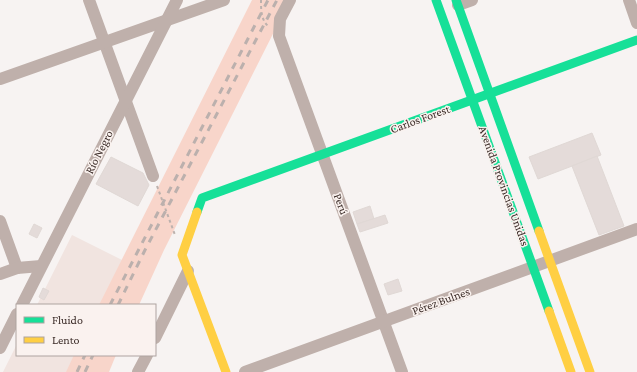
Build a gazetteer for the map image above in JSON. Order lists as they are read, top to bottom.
{
  "streets": {
    "main road": ["Carlos Forest", "Avenida Provincias Unidas"],
    "street": ["Río Negro", "Perú", "Pérez Bulnes"]
  },
  "crossings": [
    ["Carlos Forest", "Avenida Provincias Unidas"],
    ["Carlos Forest", "Perú"],
    ["Avenida Provincias Unidas", "Pérez Bulnes"],
    ["Perú", "Pérez Bulnes"]
  ],
  "legend": ["Fluido", "Lento"]
}
